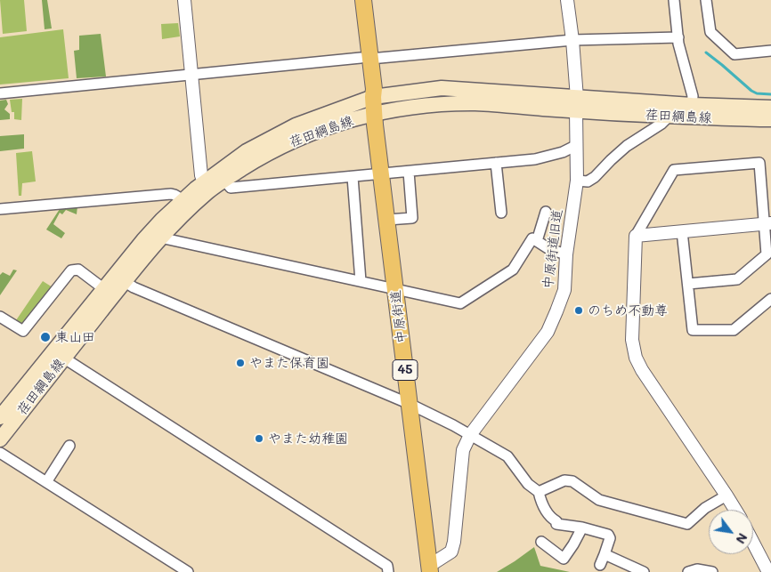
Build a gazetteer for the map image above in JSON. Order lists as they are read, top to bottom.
{
  "streets": {
    "main road": ["荏田綱島線", "中原街道", "45"],
    "street": ["中原街道旧道"]
  },
  "crossings": [
    ["荏田綱島線", "中原街道旧道"],
    ["荏田綱島線", "中原街道"],
    ["中原街道旧道", "中原街道"]
  ],
  "places": [
    "のちめ不動尊",
    "東山田",
    "やまた保育園",
    "やまた幼稚園"
  ],
  "north": "bottom right"
}
